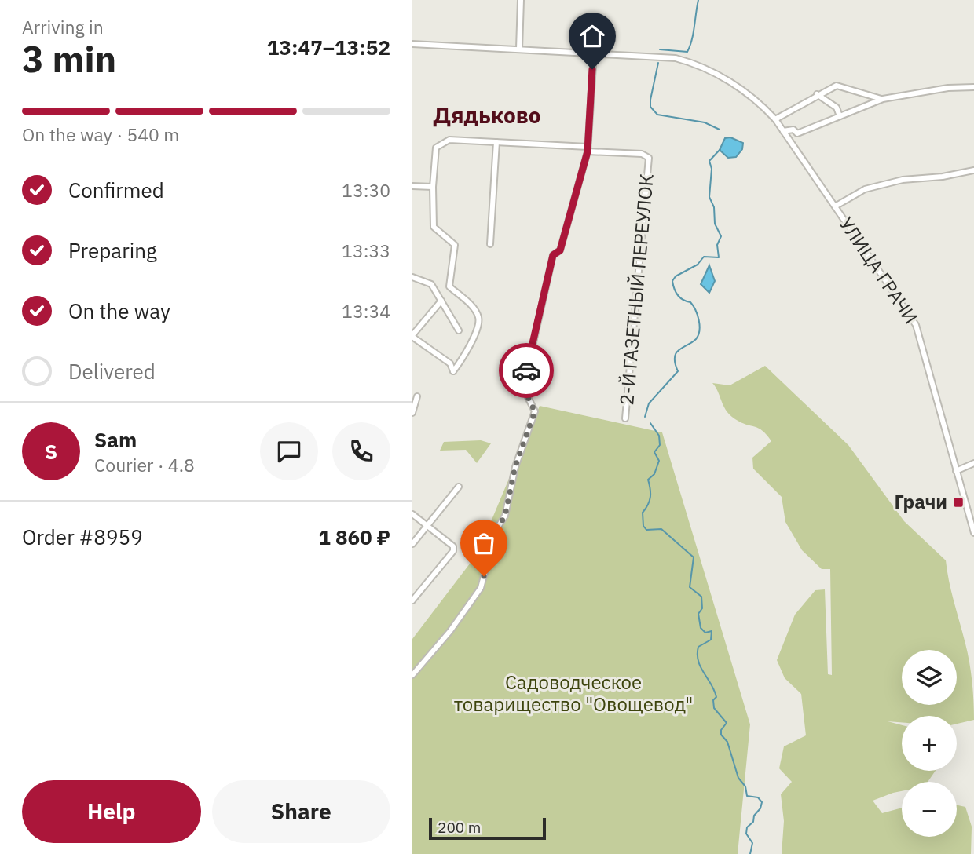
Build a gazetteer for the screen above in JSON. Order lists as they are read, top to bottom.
{
  "streets": {
    "street": ["УЛИЦА ГРАЧИ", "2-Й ГАЗЕТНЫЙ ПЕРЕУЛОК"]
  },
  "districts": ["Дядьково"],
  "parks": ["Садоводческое товарищество \"Овощевод\""],
  "places": {
    "transit": ["Грачи"]
  },
  "scale_bar": "200 m",
  "page": {
    "heading": ["3 min", "Arriving in", "13:47–13:52"],
    "panel": [
      "Sam",
      "Courier · 4.8",
      "Order #8959",
      "1 860 ₽"
    ],
    "bar": "On the way · 540 m",
    "list": [
      ["Confirmed", "13:30"],
      ["Preparing", "13:33"],
      ["On the way", "13:34"],
      "Delivered"
    ],
    "round": "S",
    "map_buttons": ["+", "−"],
    "buttons": ["Help", "Share"],
    "scale": "200 m"
  }
}
